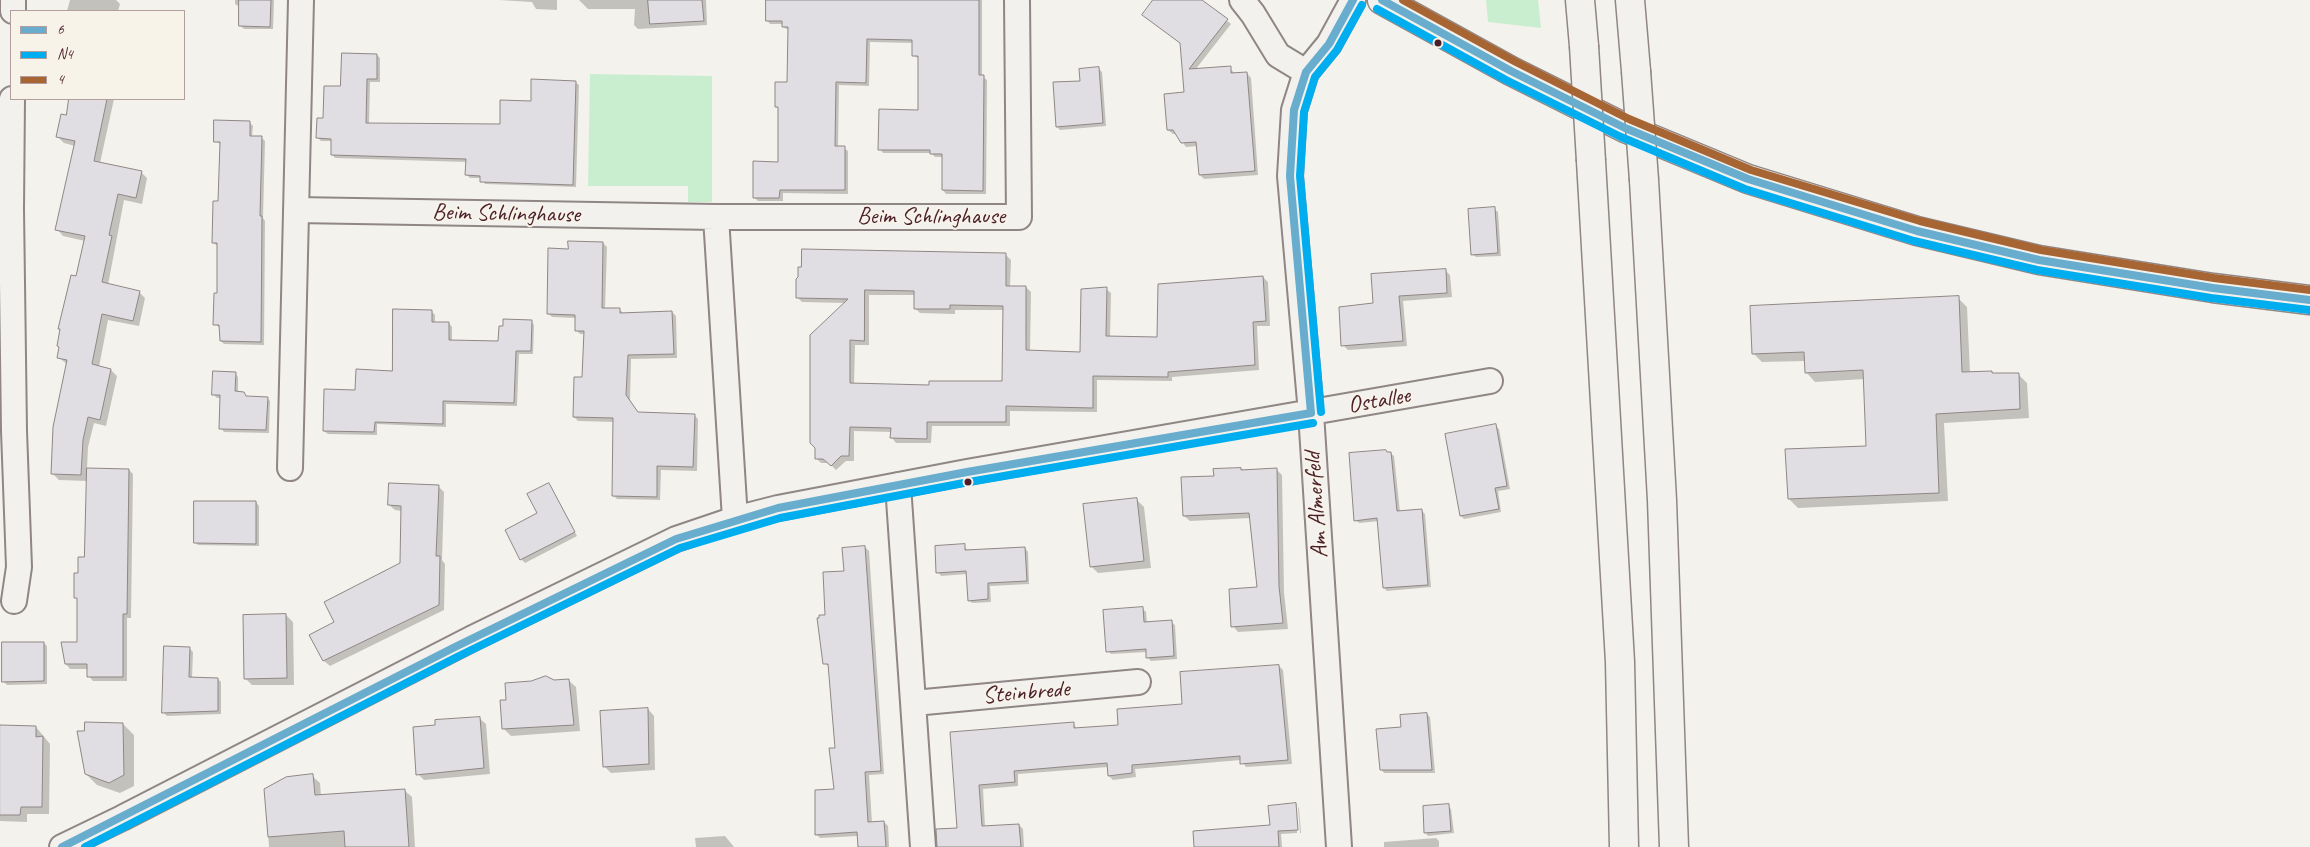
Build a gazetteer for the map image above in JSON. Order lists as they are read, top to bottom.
{
  "streets": {
    "street": [
      "Beim Schlinghause",
      "Ostallee",
      "Am Almerfeld",
      "Steinbrede"
    ]
  },
  "crossings": [
    ["Ostallee", "Am Almerfeld"]
  ],
  "lines": ["transit line 6", "transit line 4", "transit line N4"],
  "legend": ["6", "N4", "4"]
}
